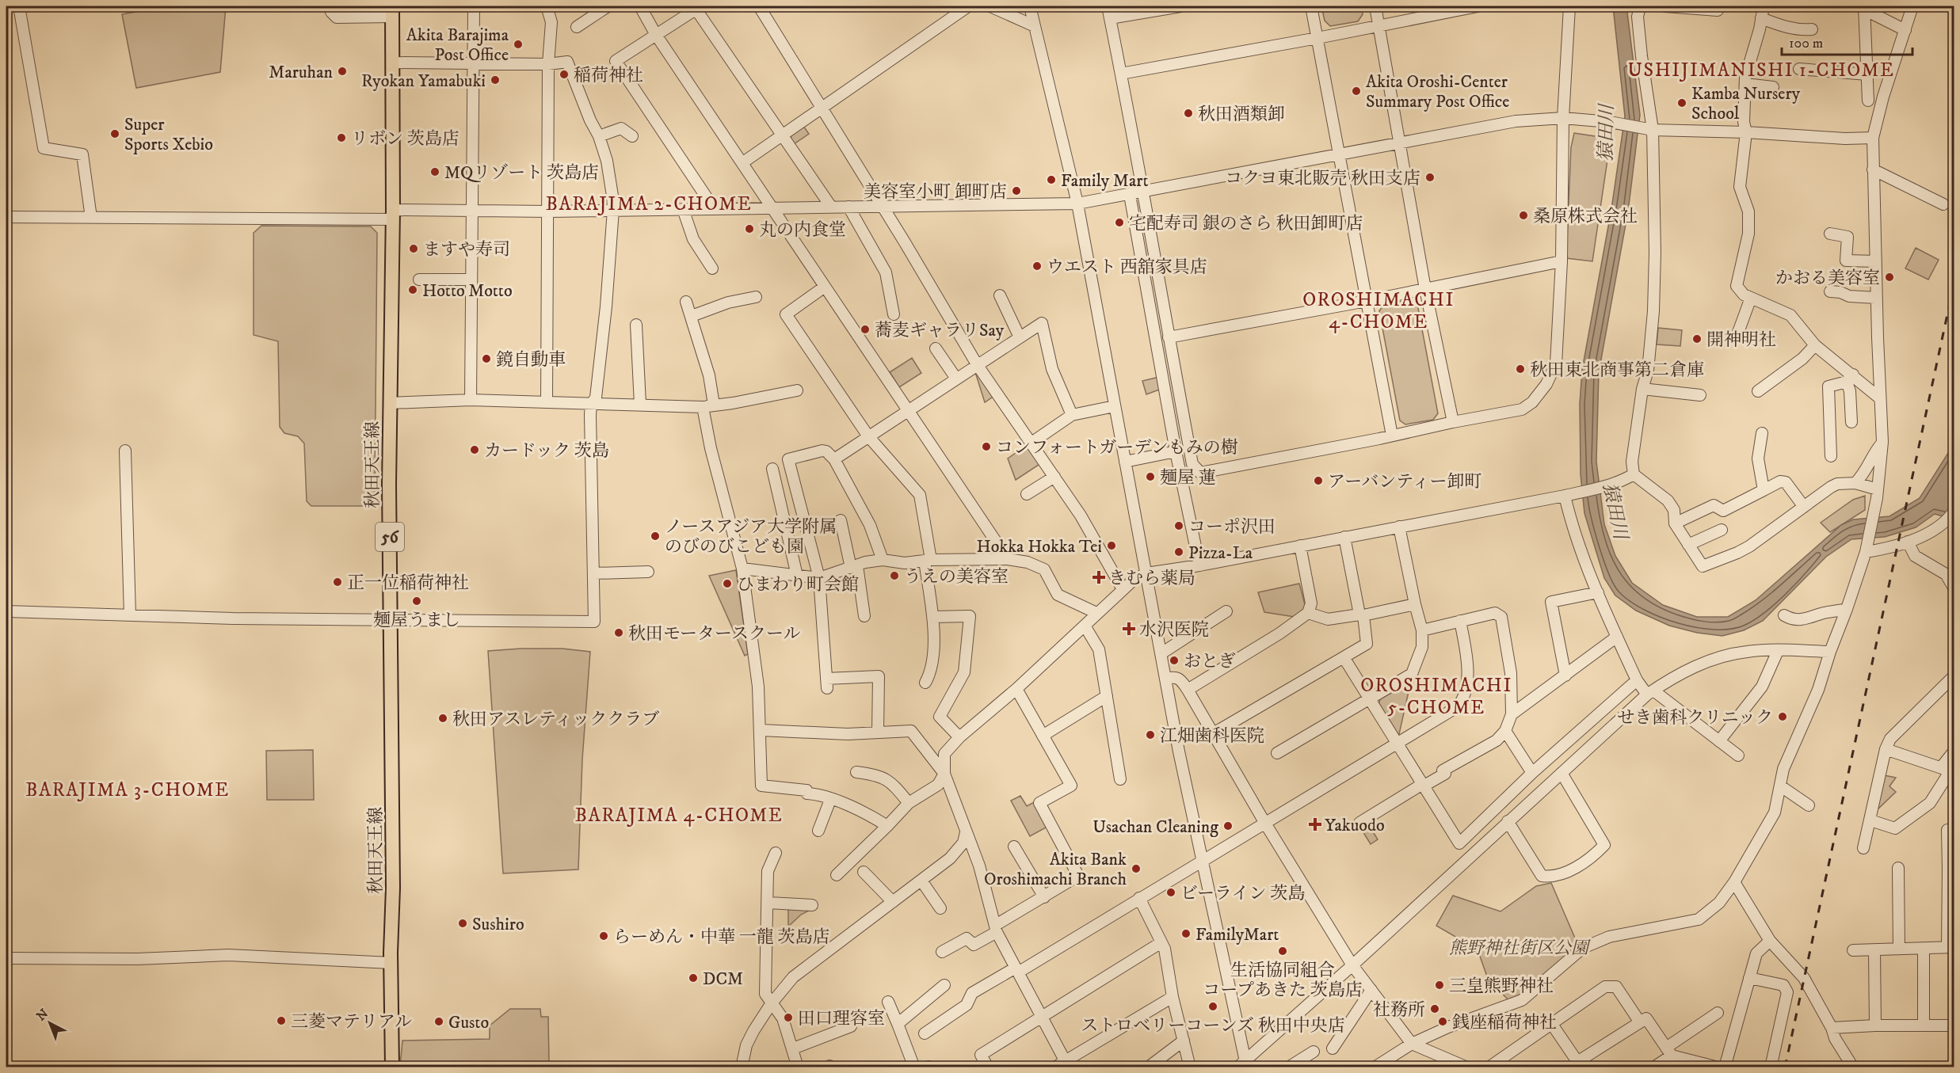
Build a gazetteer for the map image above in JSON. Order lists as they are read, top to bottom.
{
  "streets": {
    "main road": ["秋田天王線", "56"]
  },
  "districts": [
    "USHIJIMANISHI 1-CHOME",
    "BARAJIMA 2-CHOME",
    "OROSHIMACHI 4-CHOME",
    "OROSHIMACHI 5-CHOME",
    "BARAJIMA 3-CHOME",
    "BARAJIMA 4-CHOME"
  ],
  "water": ["猿田川"],
  "parks": ["熊野神社街区公園"],
  "places": {
    "other": [
      "Akita Barajima Post Office",
      "Maruhan",
      "稲荷神社",
      "Ryokan Yamabuki",
      "Akita Oroshi-Center Summary Post Office",
      "Kamba Nursery School",
      "秋田酒類卸",
      "Super Sports Xebio",
      "リボン 茨島店",
      "MQリゾート 茨島店",
      "コクヨ東北販売 秋田支店",
      "Family Mart",
      "美容室小町 卸町店",
      "桑原株式会社",
      "宅配寿司 銀のさら 秋田卸町店",
      "丸の内食堂",
      "ますや寿司",
      "ウエスト 西舘家具店",
      "かおる美容室",
      "Hotto Motto",
      "蕎麦ギャラリSay",
      "開神明社",
      "鏡自動車",
      "秋田東北商事第二倉庫",
      "コンフォートガーデンもみの樹",
      "カードック 茨島",
      "麺屋 蓮",
      "アーバンティー卸町",
      "コーポ沢田",
      "ノースアジア大学附属 のびのびこども園",
      "Hokka Hokka Tei",
      "Pizza-La",
      "うえの美容室",
      "正一位稲荷神社",
      "ひまわり町会館",
      "麺屋うまし",
      "秋田モータースクール",
      "おとぎ",
      "せき歯科クリニック",
      "秋田アスレティッククラブ",
      "江畑歯科医院",
      "Usachan Cleaning",
      "Akita Bank Oroshimachi Branch",
      "ビーライン 茨島",
      "Sushiro",
      "FamilyMart",
      "らーめん・中華 一龍 茨島店",
      "生活協同組合 コープあきた 茨島店",
      "DCM",
      "三皇熊野神社",
      "ストロベリーコーンズ 秋田中央店",
      "社務所",
      "田口理容室",
      "三菱マテリアル",
      "Gusto",
      "銭座稲荷神社"
    ],
    "health": ["きむら薬局", "水沢医院", "Yakuodo"]
  },
  "scale_bar": "100 m",
  "north": "top left"
}
